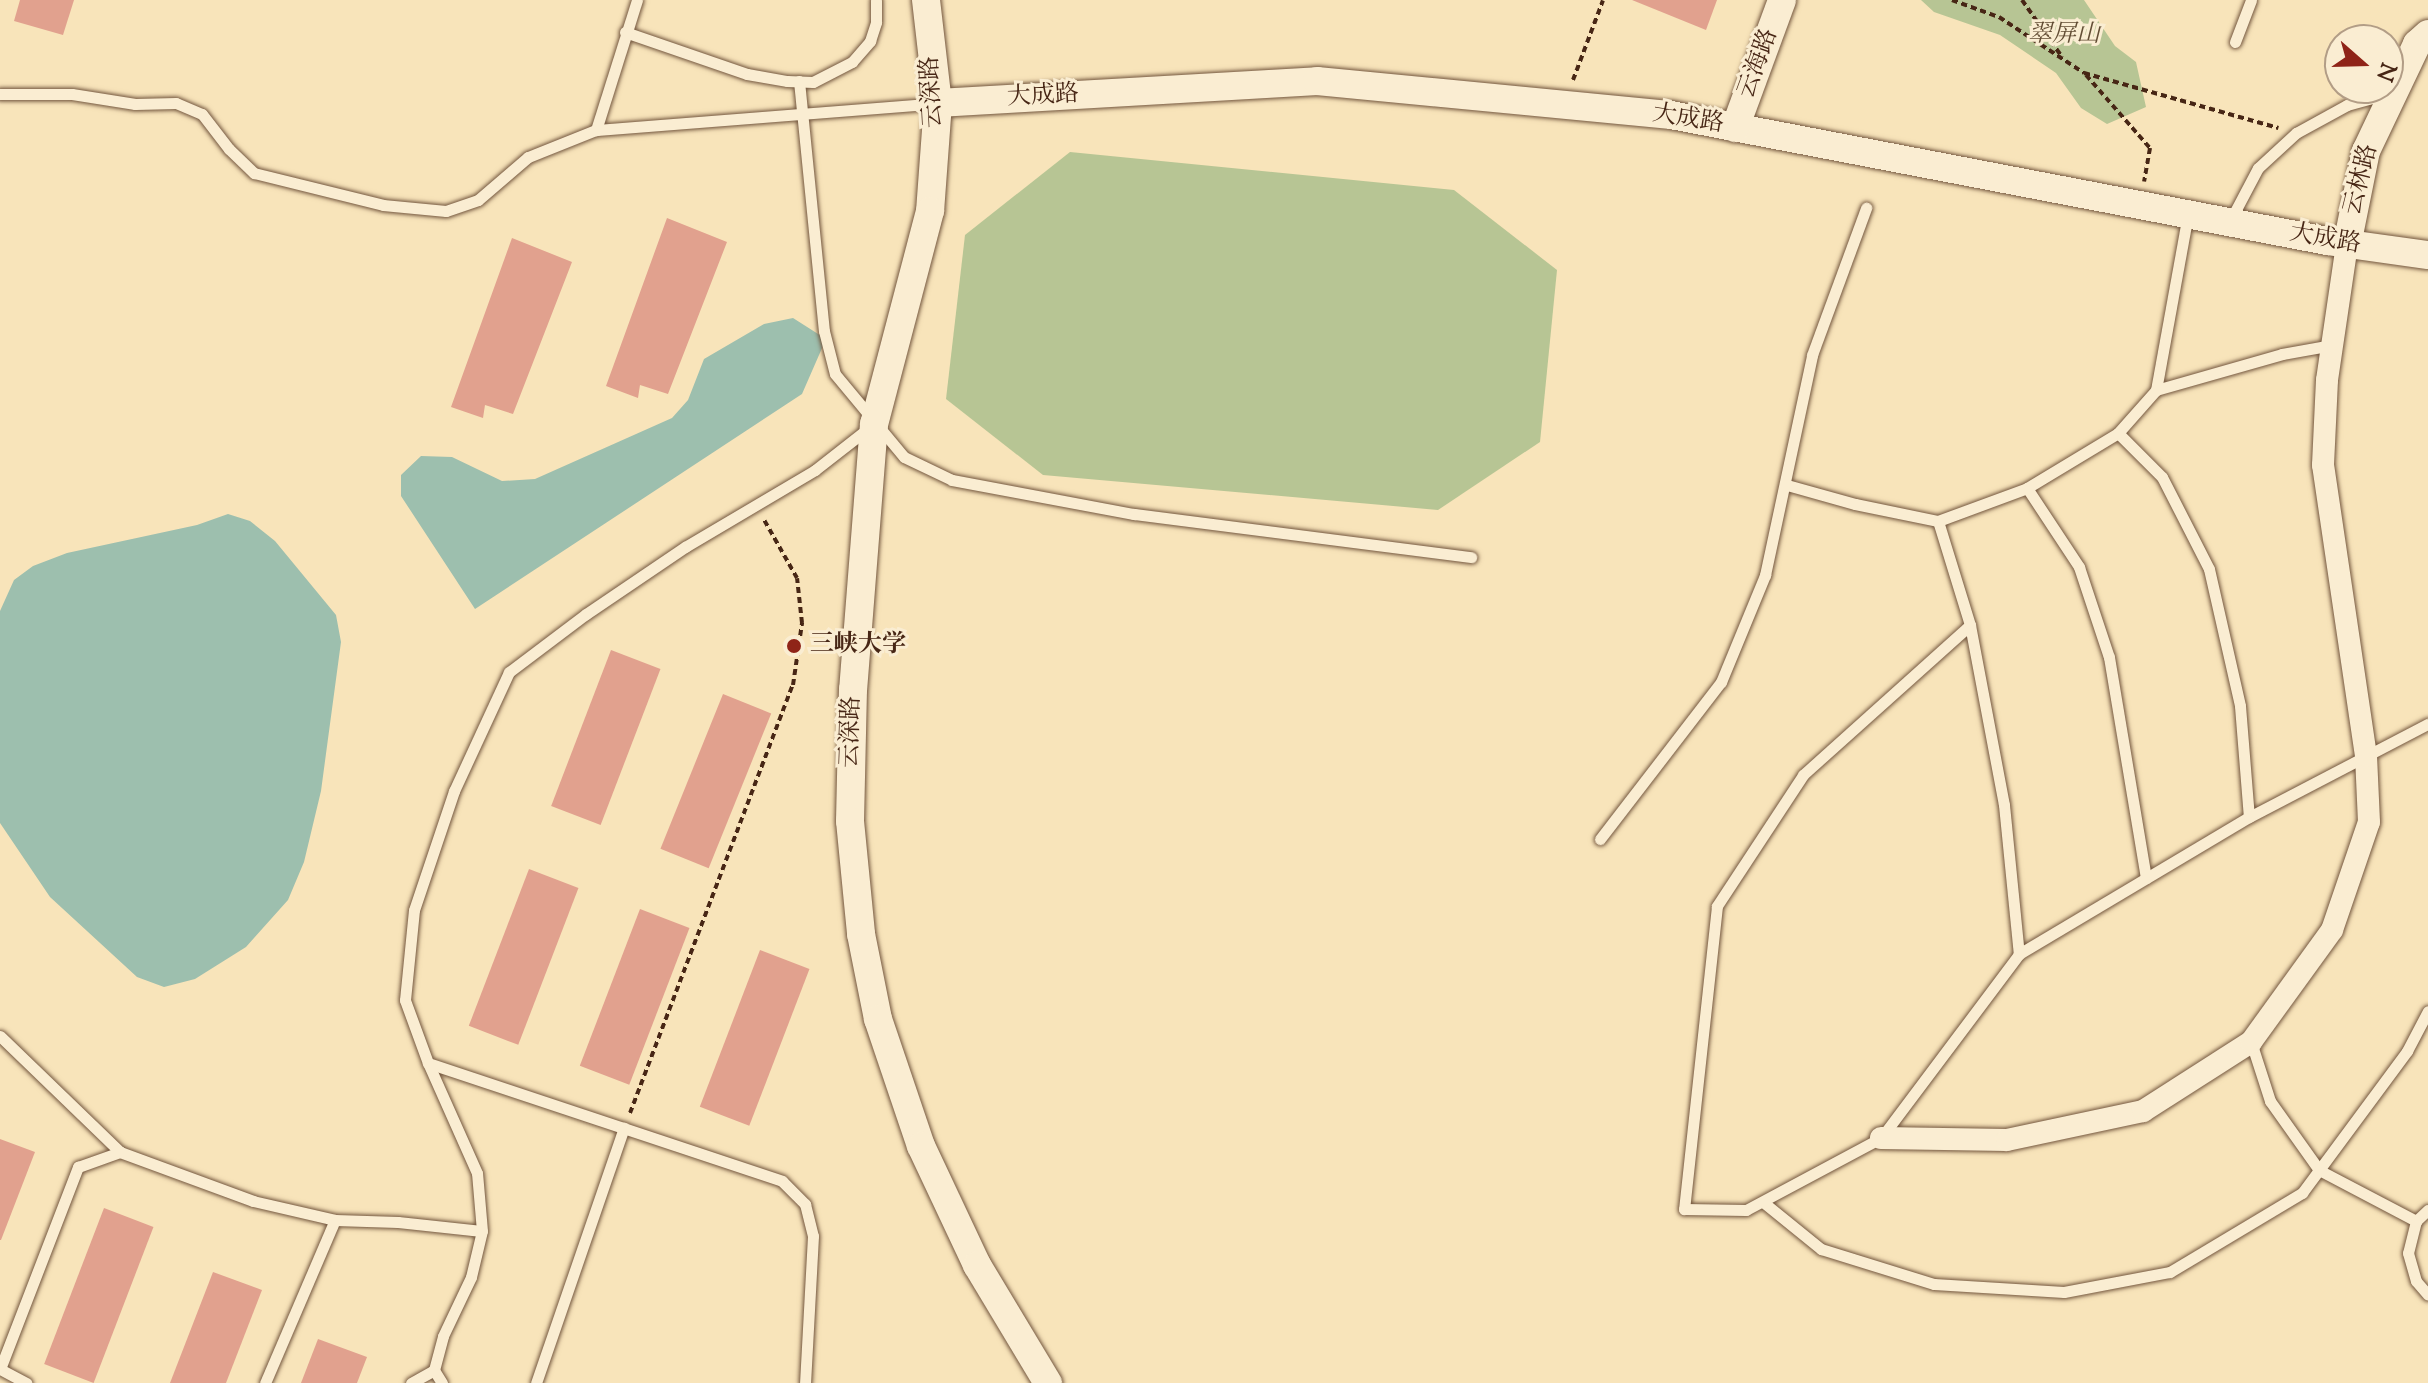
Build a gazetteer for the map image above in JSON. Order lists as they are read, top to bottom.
{
  "streets": {
    "street": [
      "云海路",
      "云深路",
      "大成路",
      "云林路"
    ]
  },
  "crossings": [
    ["云海路", "大成路"],
    ["云深路", "大成路"],
    ["大成路", "云林路"]
  ],
  "parks": ["翠屏山"],
  "places": ["三峡大学"],
  "north": "right"
}
